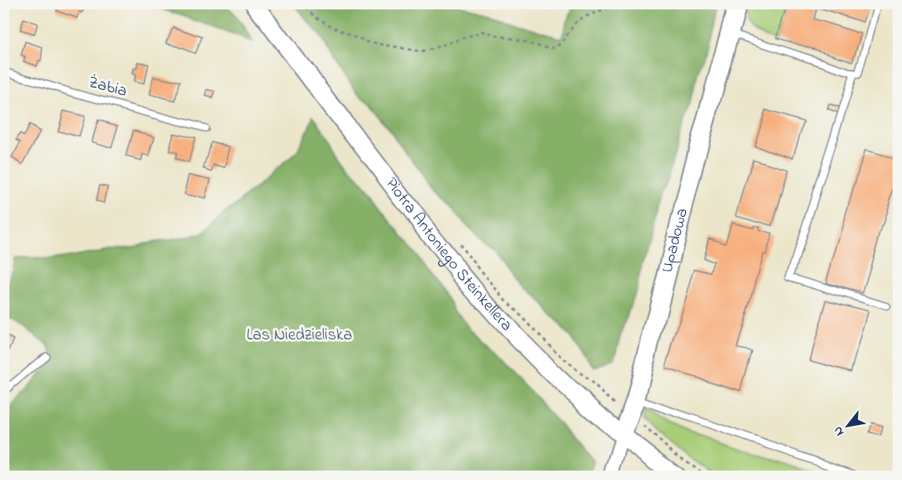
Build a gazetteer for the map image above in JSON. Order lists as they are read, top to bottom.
{
  "streets": {
    "street": ["Upadowa", "Piotra Antoniego Steinkellera"],
    "lane": ["Żabia"]
  },
  "crossings": [
    ["Upadowa", "Piotra Antoniego Steinkellera"]
  ],
  "parks": ["Las Niedzieliska"],
  "north": "bottom left"
}
